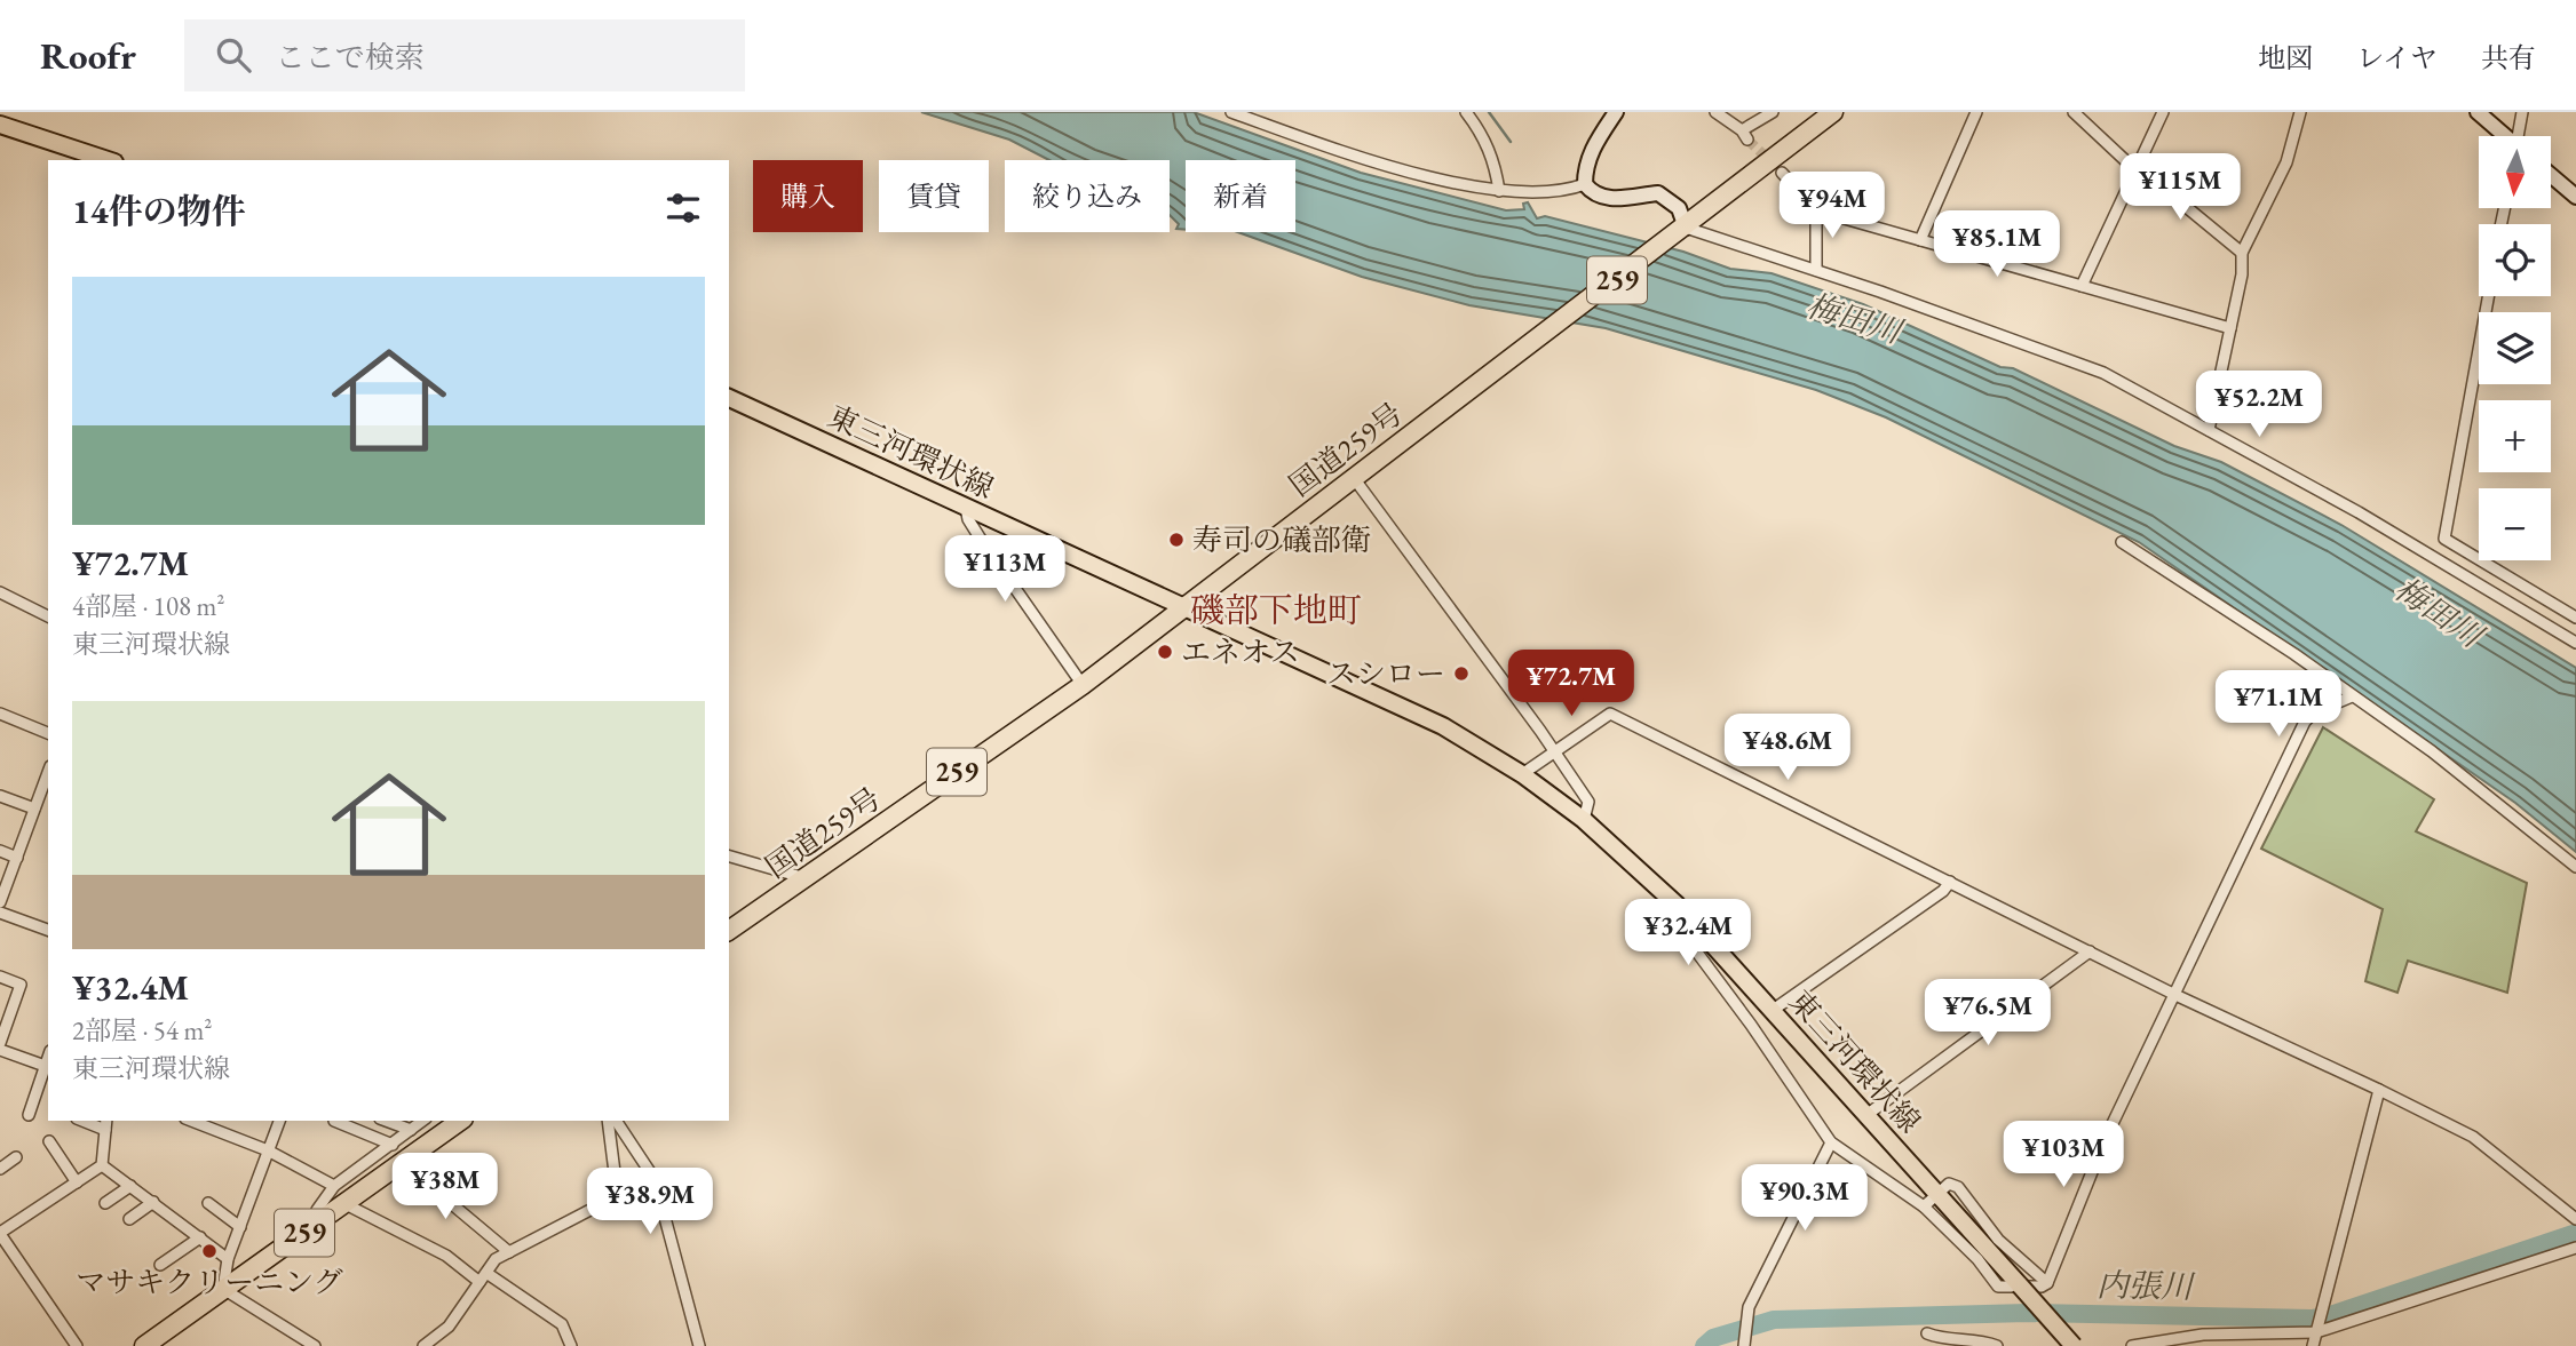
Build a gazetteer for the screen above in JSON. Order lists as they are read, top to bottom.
{
  "streets": {
    "highway": ["259", "国道259号"],
    "main road": ["東三河環状線"]
  },
  "crossings": [
    ["国道259号", "東三河環状線"]
  ],
  "districts": ["磯部下地町"],
  "water": ["梅田川", "内張川"],
  "places": [
    "寿司の礒部衛",
    "エネオス",
    "スシロー",
    "マサキクリーニング"
  ],
  "north": "bottom",
  "page": {
    "header": "Roofr",
    "search": "ここで検索",
    "nav": ["地図", "レイヤ", "共有"],
    "map_buttons": ["+", "−"],
    "price": [
      "¥115M",
      "¥94M",
      "¥85.1M",
      "¥52.2M",
      "¥113M",
      "¥72.7M",
      "¥71.1M",
      "¥48.6M",
      "¥32.4M",
      "¥76.5M",
      "¥103M",
      "¥38M",
      "¥90.3M",
      "¥38.9M"
    ],
    "chip": [
      "購入",
      "賃貸",
      "絞り込み",
      "新着"
    ],
    "heading": "14件の物件",
    "list": [
      {
        "name": "¥72.7M",
        "note": "4部屋 · 108 m² · 東三河環状線"
      },
      {
        "name": "¥32.4M",
        "note": "2部屋 · 54 m² · 東三河環状線"
      }
    ]
  }
}
